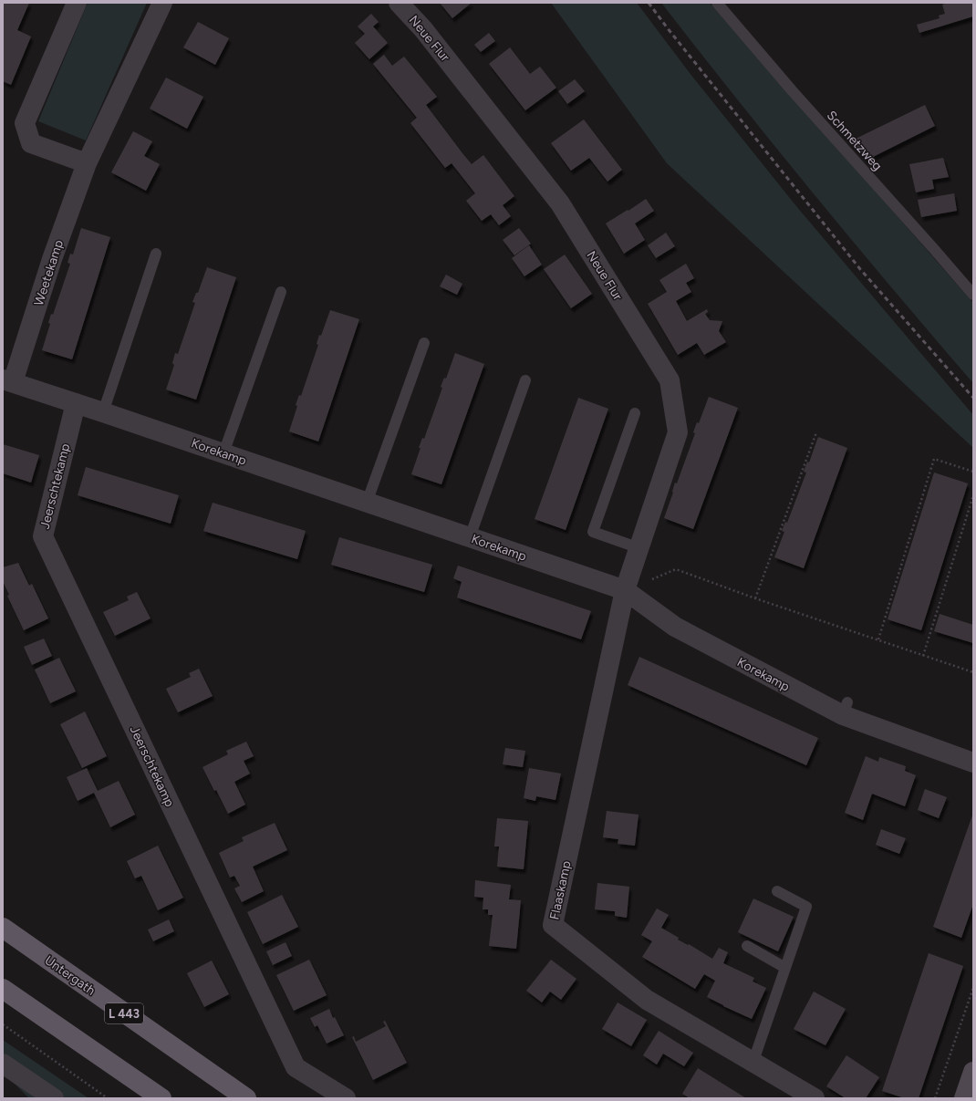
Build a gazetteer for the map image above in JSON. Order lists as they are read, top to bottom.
{
  "streets": {
    "main road": ["Untergath", "L 443"],
    "street": [
      "Neue Flur",
      "Weetekamp",
      "Korekamp",
      "Jeerschtekamp",
      "Flaaskamp"
    ],
    "lane": ["Schmetzweg"]
  },
  "crossings": [
    ["Neue Flur", "Korekamp"],
    ["Neue Flur", "Flaaskamp"],
    ["Weetekamp", "Korekamp"],
    ["Korekamp", "Jeerschtekamp"],
    ["Korekamp", "Flaaskamp"]
  ]
}
